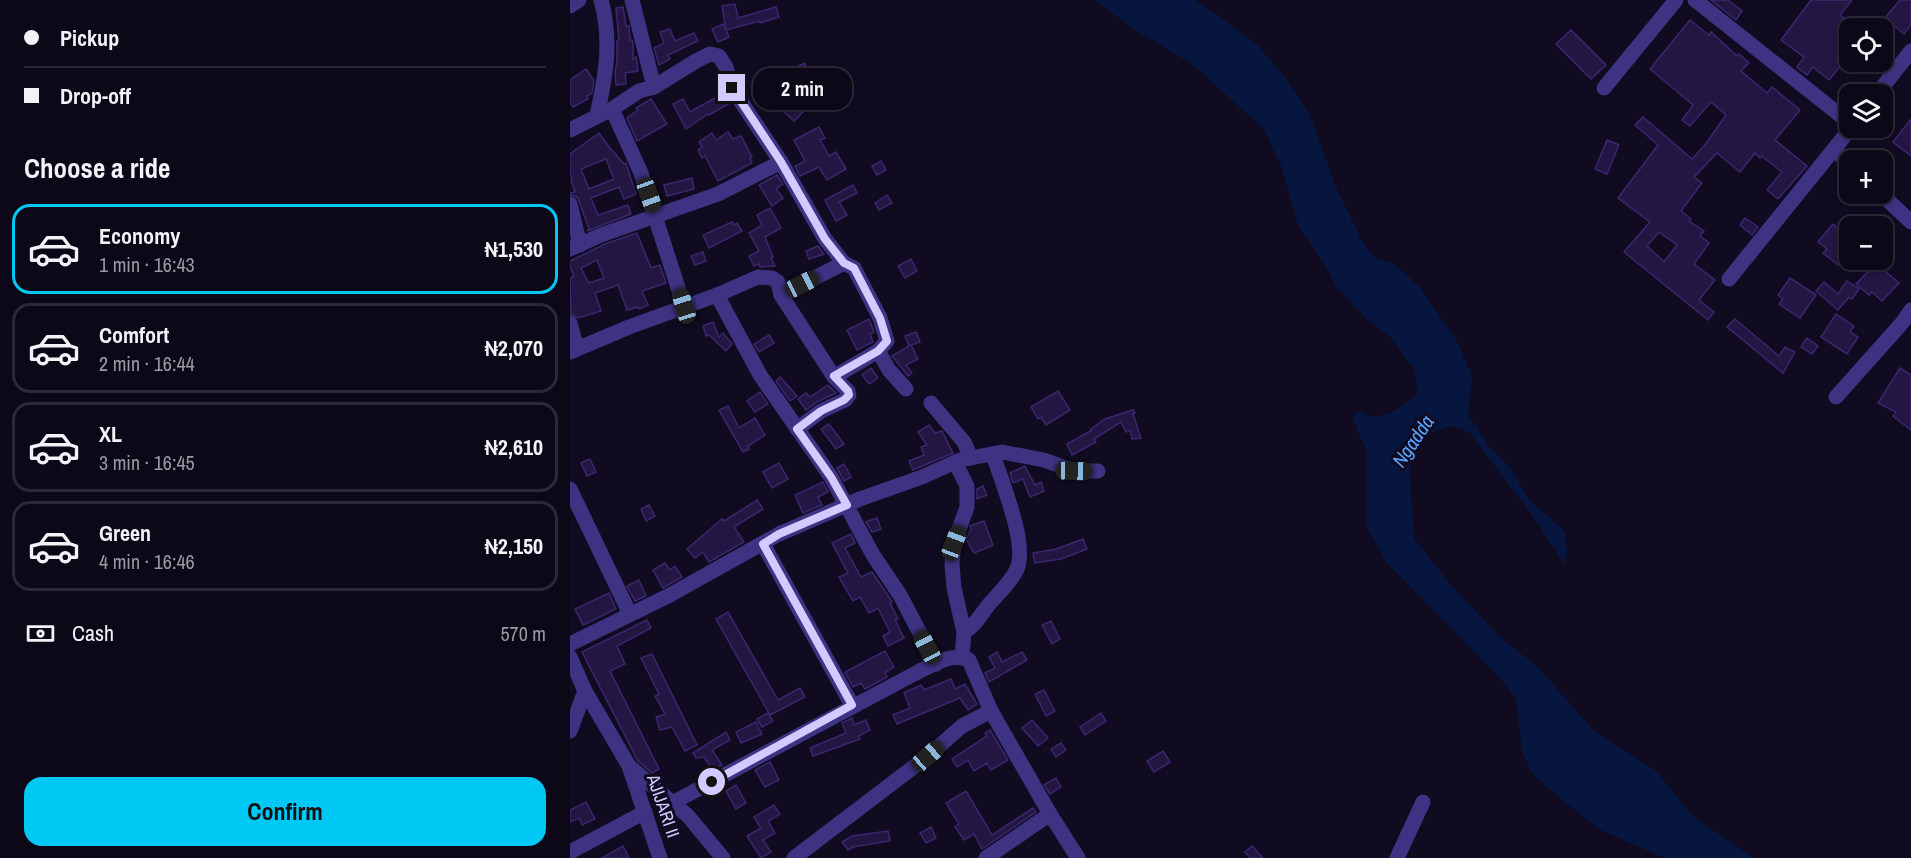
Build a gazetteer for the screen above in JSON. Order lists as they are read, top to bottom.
{
  "streets": {
    "street": ["AJIJARI II"]
  },
  "water": ["Ngadda"],
  "page": {
    "banner": ["Pickup", "Drop-off"],
    "map_buttons": ["+", "−"],
    "bubble": "2 min",
    "heading": "Choose a ride",
    "list": [
      {
        "name": "Economy",
        "note": "1 min · 16:43",
        "value": "₦1,530"
      },
      {
        "name": "Comfort",
        "note": "2 min · 16:44",
        "value": "₦2,070"
      },
      {
        "name": "XL",
        "note": "3 min · 16:45",
        "value": "₦2,610"
      },
      {
        "name": "Green",
        "note": "4 min · 16:46",
        "value": "₦2,150"
      }
    ],
    "pay": ["Cash", "570 m"],
    "buttons": "Confirm"
  }
}
